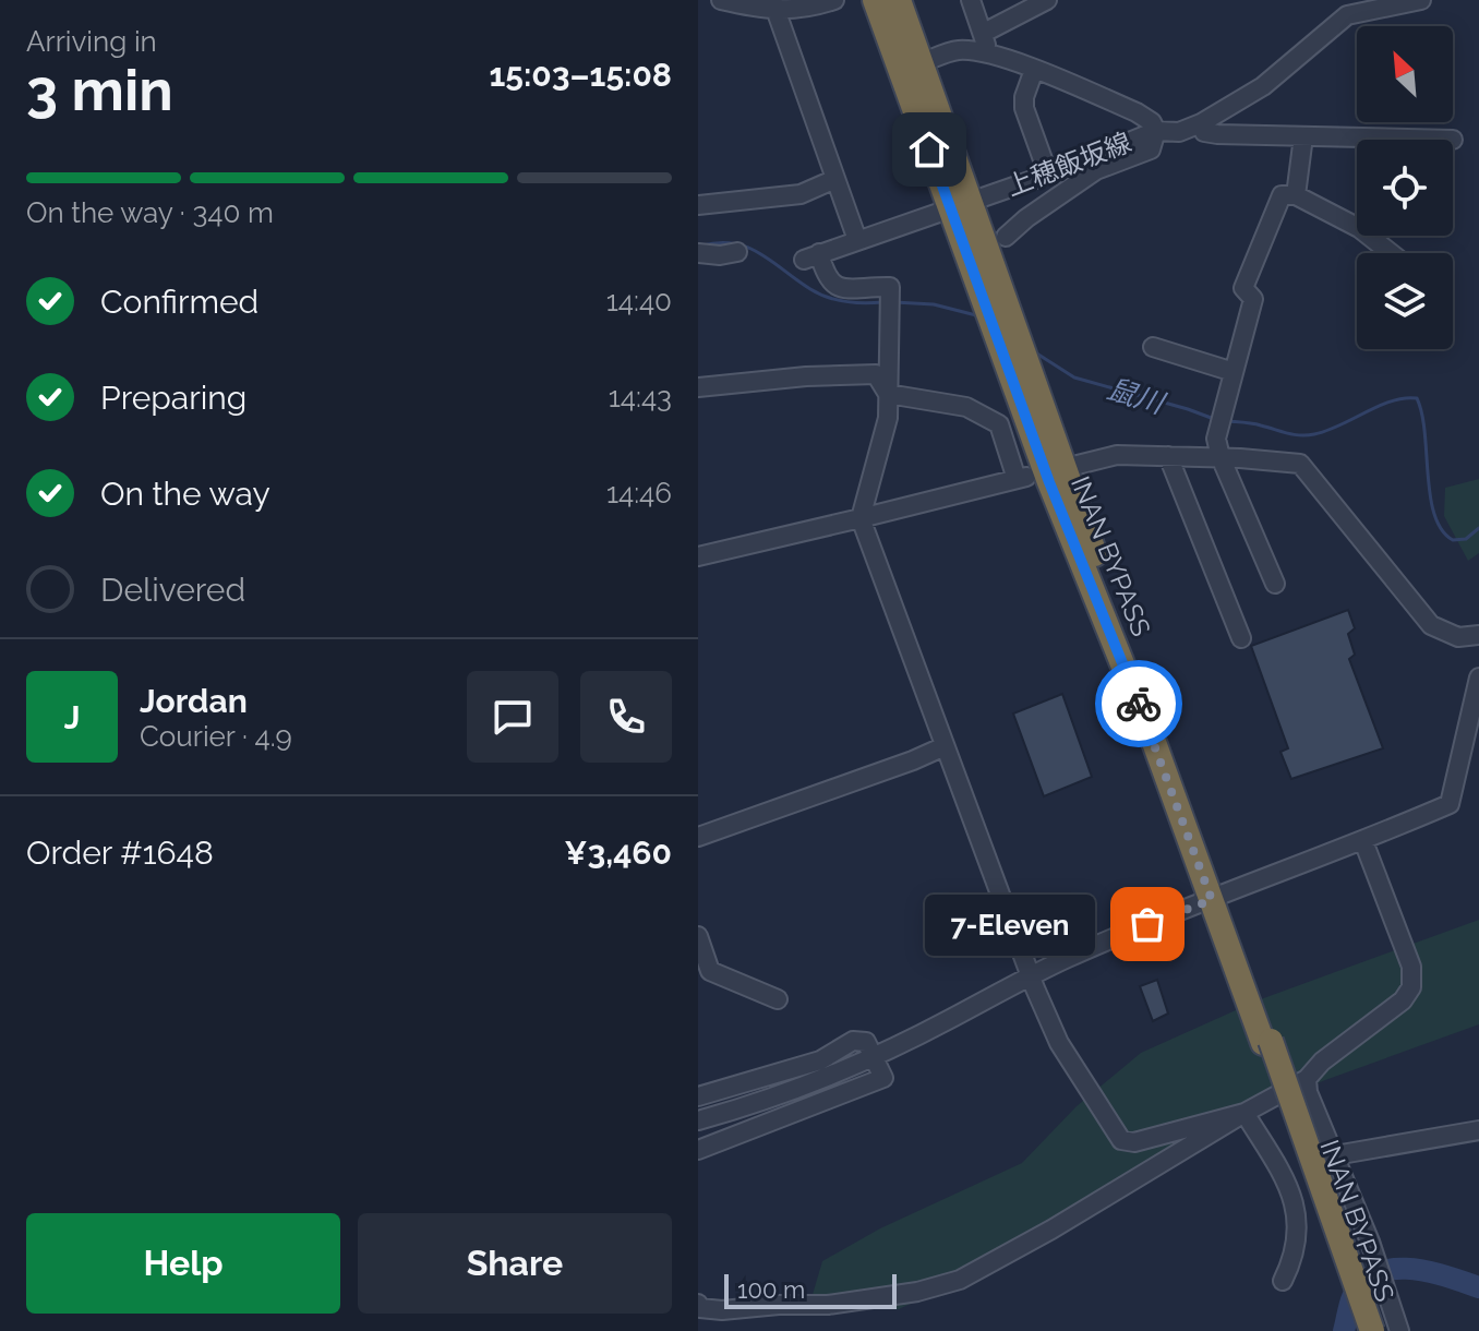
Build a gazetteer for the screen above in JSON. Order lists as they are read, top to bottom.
{
  "streets": {
    "highway": ["INAN BYPASS"],
    "street": ["上穂飯坂線"]
  },
  "crossings": [
    ["上穂飯坂線", "INAN BYPASS"]
  ],
  "water": ["鼠川"],
  "places": ["7-Eleven"],
  "scale_bar": "100 m",
  "north": "top left",
  "page": {
    "heading": ["3 min", "Arriving in", "15:03–15:08"],
    "panel": [
      "Jordan",
      "Courier · 4.9",
      "Order #1648",
      "¥3,460"
    ],
    "bar": "On the way · 340 m",
    "list": [
      ["Confirmed", "14:40"],
      ["Preparing", "14:43"],
      ["On the way", "14:46"],
      "Delivered"
    ],
    "round": "J",
    "bubble": "7-Eleven",
    "buttons": ["Help", "Share"],
    "scale": "100 m"
  }
}
